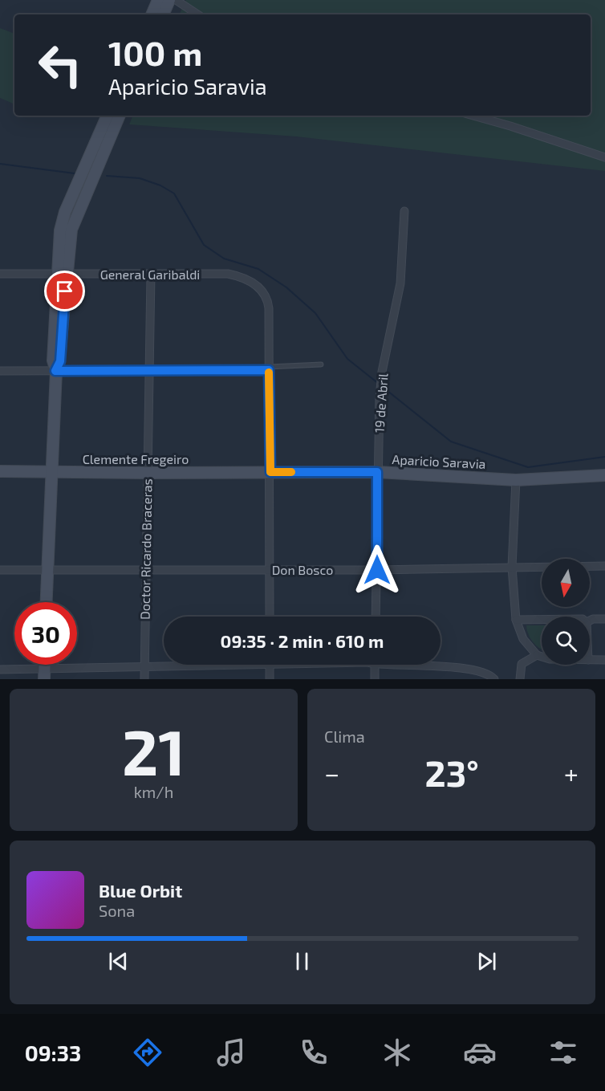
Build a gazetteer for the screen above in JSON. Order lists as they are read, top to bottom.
{
  "streets": {
    "street": [
      "General Garibaldi",
      "19 de Abril",
      "Clemente Fregeiro",
      "Aparicio Saravia",
      "Doctor Ricardo Braceras",
      "Don Bosco"
    ]
  },
  "crossings": [
    ["General Garibaldi", "Doctor Ricardo Braceras"],
    ["19 de Abril", "Aparicio Saravia"],
    ["19 de Abril", "Don Bosco"],
    ["Clemente Fregeiro", "Aparicio Saravia"],
    ["Clemente Fregeiro", "Doctor Ricardo Braceras"],
    ["Doctor Ricardo Braceras", "Don Bosco"]
  ],
  "north": "bottom",
  "page": {
    "turn": ["100 m", "Aparicio Saravia"],
    "limit": "30",
    "trip": "09:35 · 2 min · 610 m",
    "tile": [
      ["21", "km/h"],
      "Clima"
    ],
    "heat": ["−", "23°", "+"],
    "song": ["Blue Orbit", "Sona"],
    "tabs": "09:33"
  }
}
